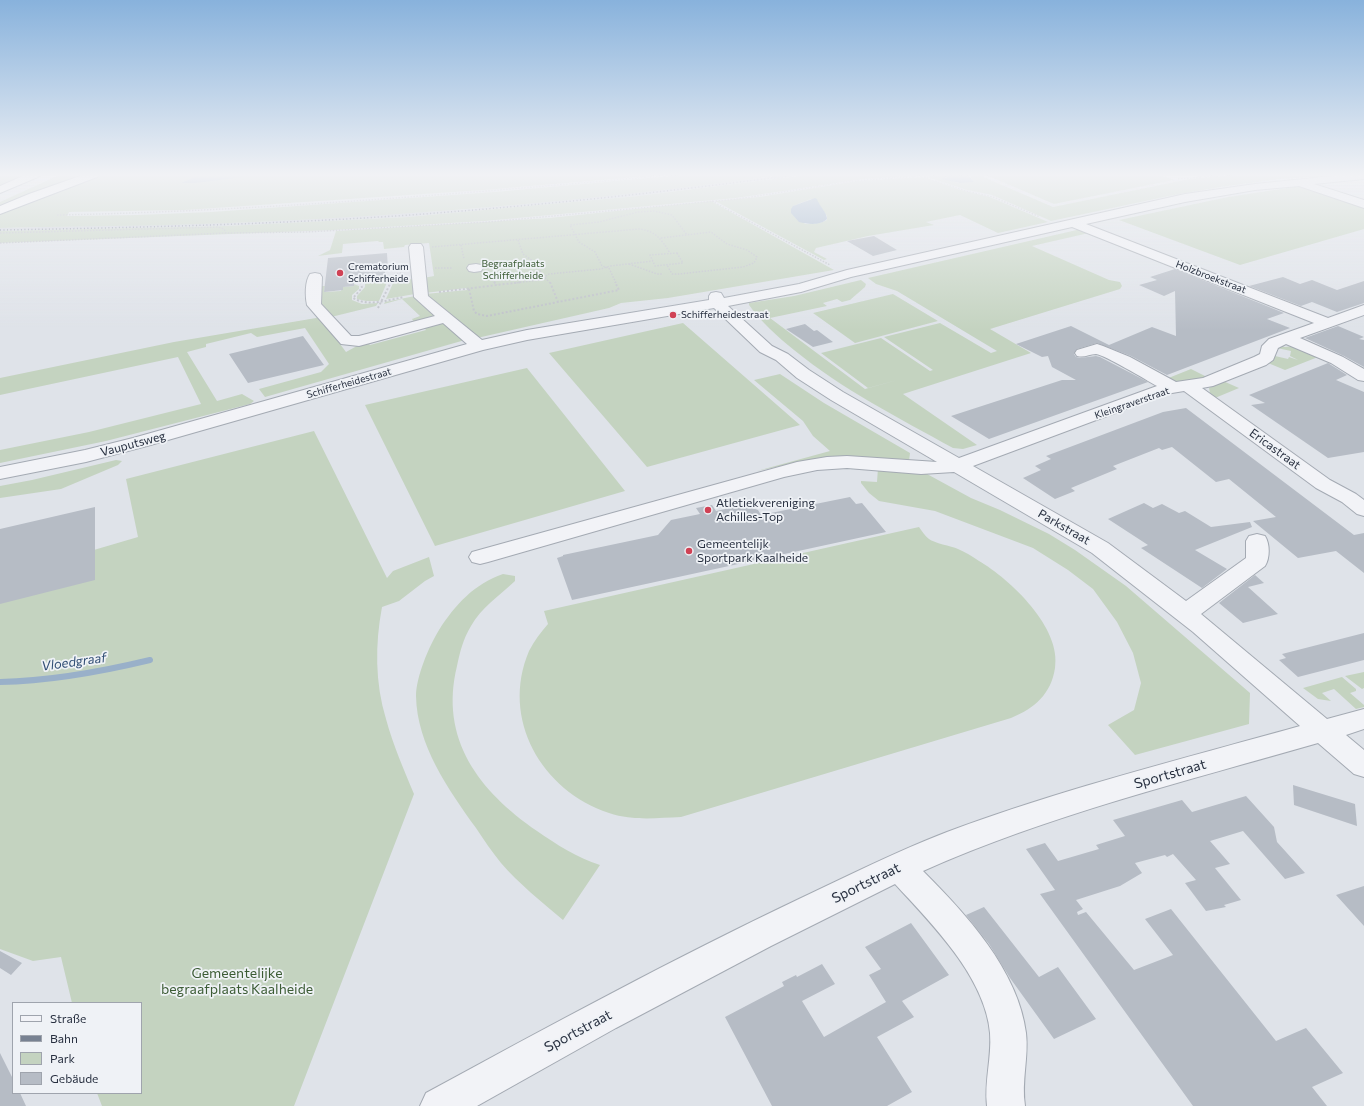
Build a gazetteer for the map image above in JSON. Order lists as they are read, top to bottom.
{
  "streets": {
    "street": [
      "Holzbroekstraat",
      "Schifferheidestraat",
      "Kleingraverstraat",
      "Vauputsweg",
      "Ericastraat",
      "Parkstraat",
      "Sportstraat"
    ]
  },
  "crossings": [
    ["Holzbroekstraat", "Kleingraverstraat"],
    ["Schifferheidestraat", "Vauputsweg"],
    ["Schifferheidestraat", "Parkstraat"],
    ["Kleingraverstraat", "Ericastraat"],
    ["Kleingraverstraat", "Parkstraat"],
    ["Parkstraat", "Sportstraat"]
  ],
  "water": ["Vloedgraaf"],
  "parks": ["Begraafplaats Schifferheide", "Gemeentelijke begraafplaats Kaalheide"],
  "places": [
    "Crematorium Schifferheide",
    "Schifferheidestraat",
    "Atletiekvereniging Achilles-Top",
    "Gemeentelijk Sportpark Kaalheide"
  ],
  "legend": [
    "Straße",
    "Bahn",
    "Park",
    "Gebäude"
  ]
}
